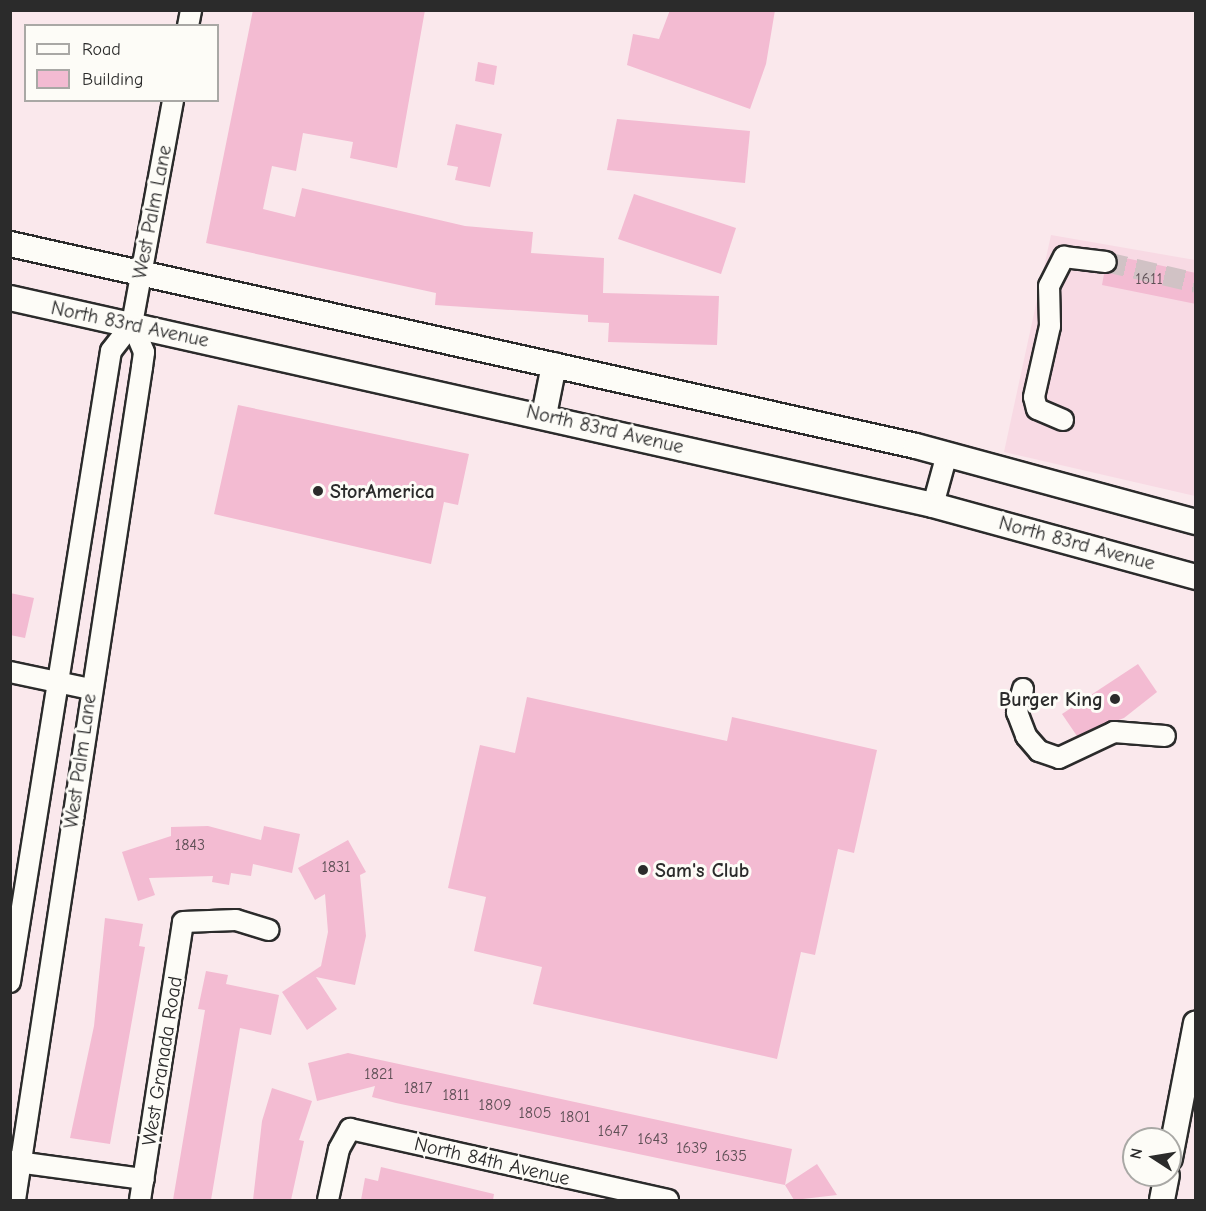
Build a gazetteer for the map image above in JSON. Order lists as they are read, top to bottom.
{
  "streets": {
    "main road": ["North 83rd Avenue"],
    "street": ["West Palm Lane", "West Granada Road", "North 84th Avenue"]
  },
  "crossings": [
    ["West Palm Lane", "North 83rd Avenue"]
  ],
  "places": ["StorAmerica", "Burger King", "Sam's Club"],
  "house_numbers": [
    "1611",
    "1843",
    "1831",
    "1821",
    "1817",
    "1811",
    "1809",
    "1805",
    "1801",
    "1647",
    "1643",
    "1639",
    "1635"
  ],
  "legend": ["Road", "Building"],
  "north": "left"
}
